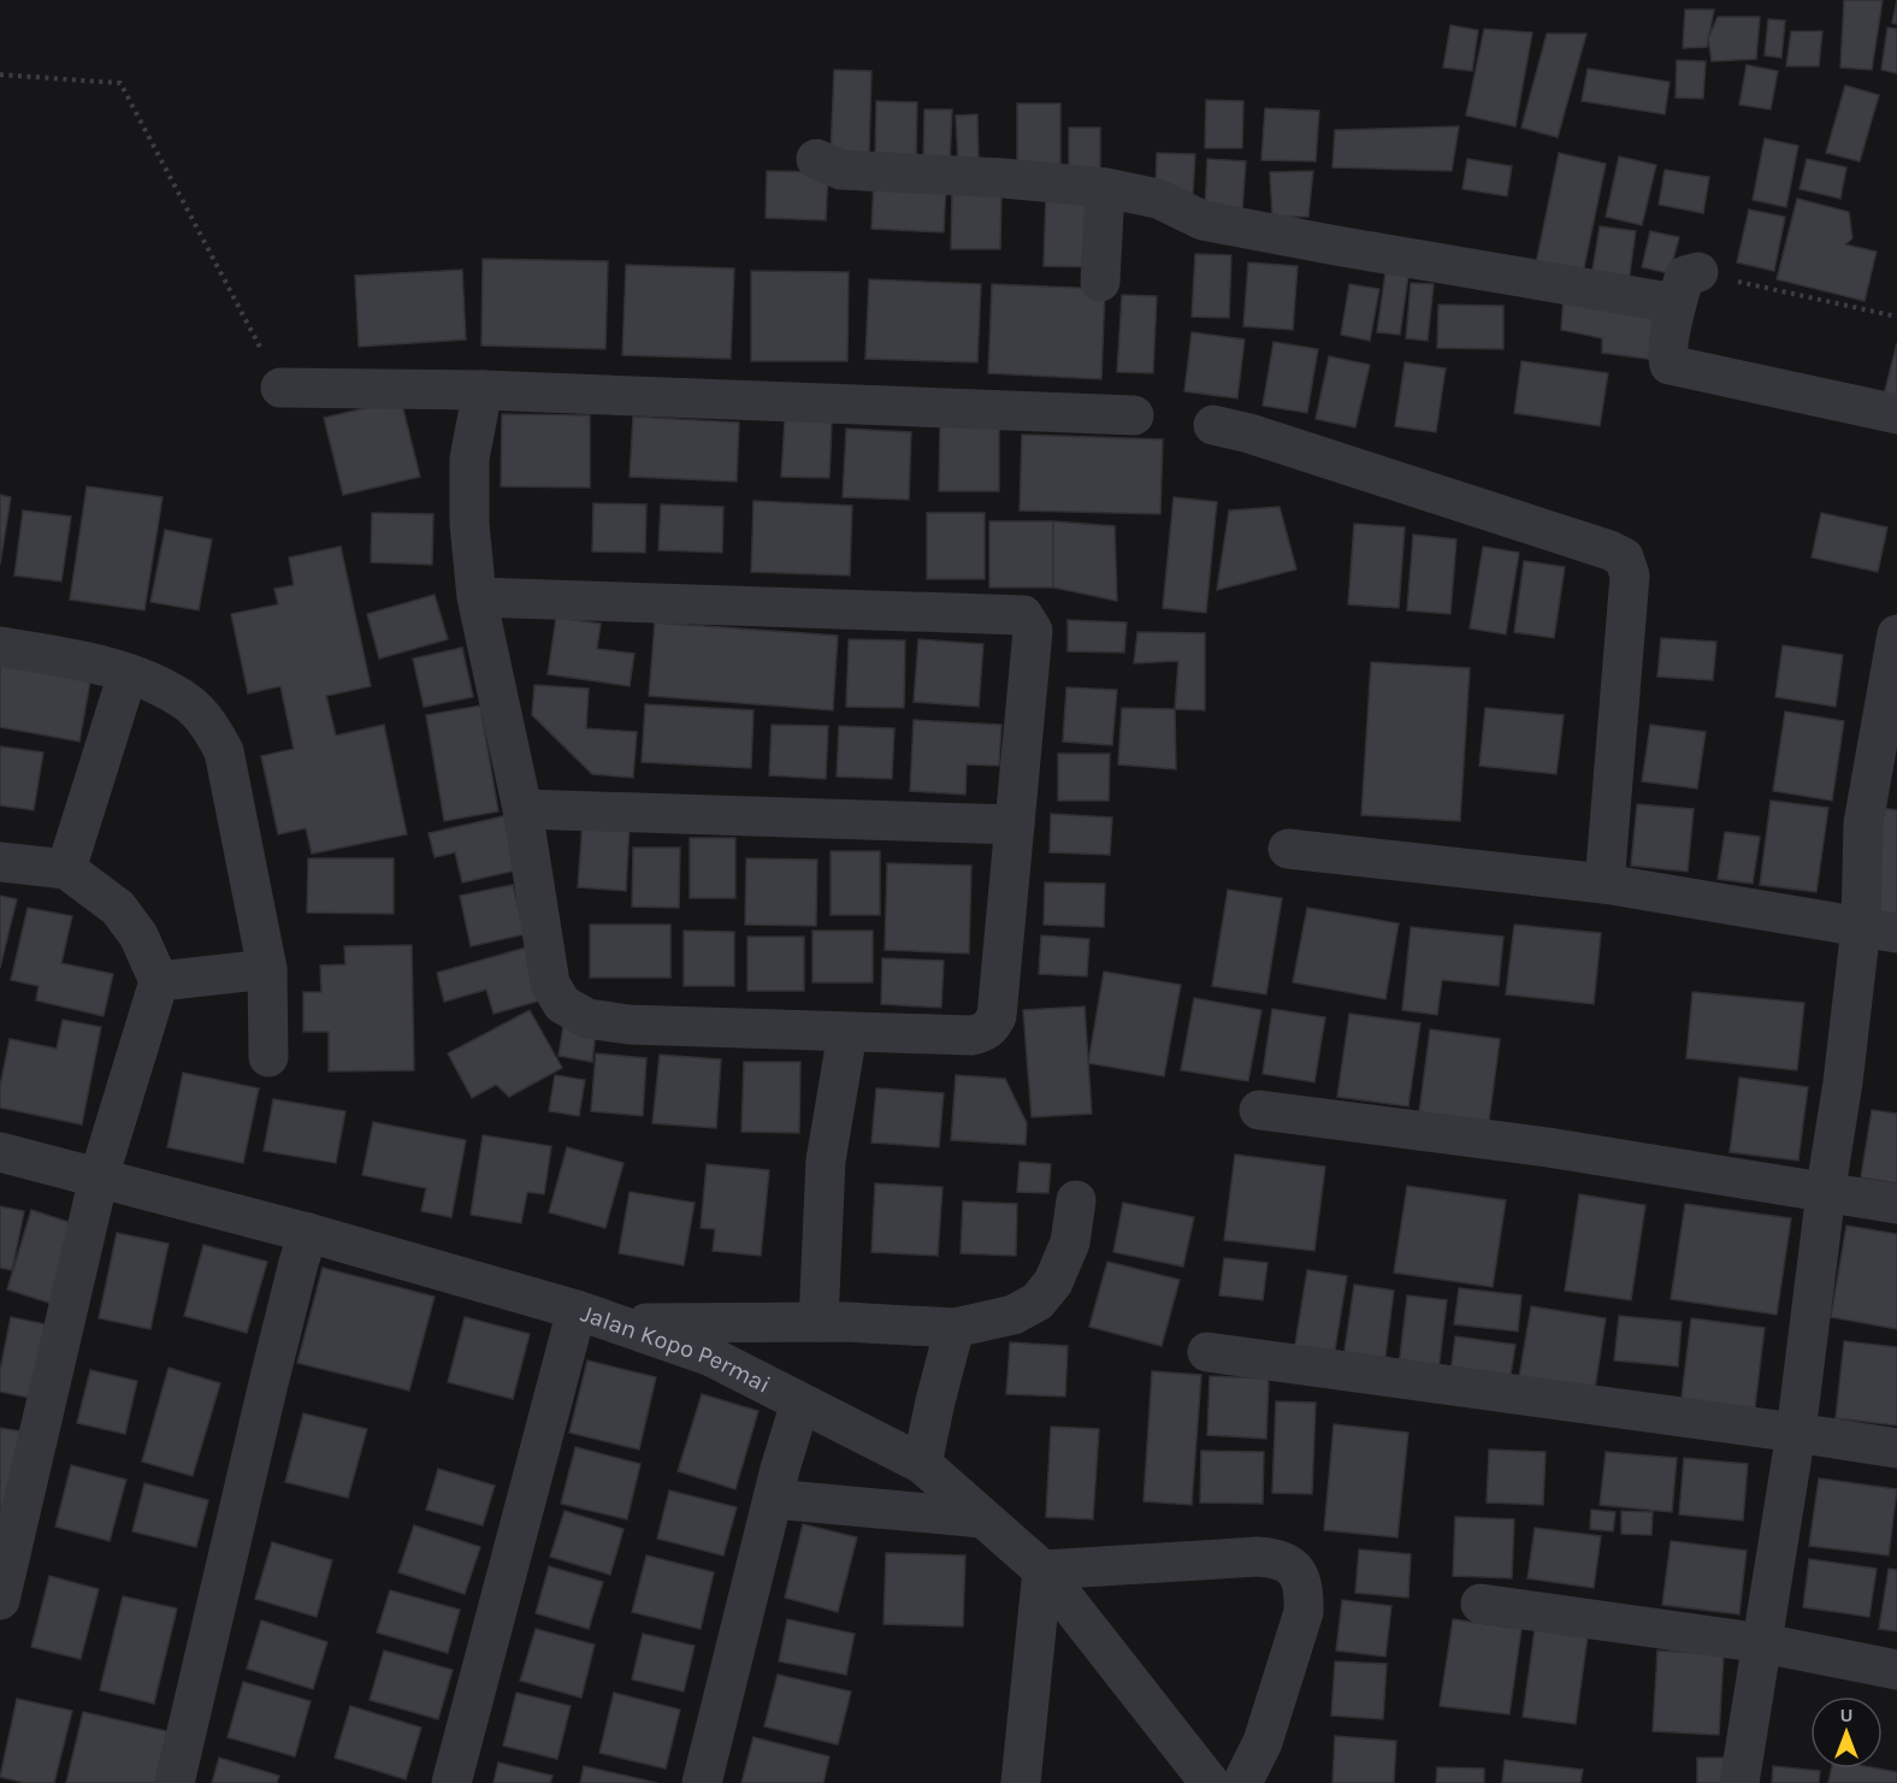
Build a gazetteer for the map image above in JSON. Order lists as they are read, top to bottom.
{
  "streets": {
    "street": ["Jalan Kopo Permai"]
  },
  "north": "top"
}
